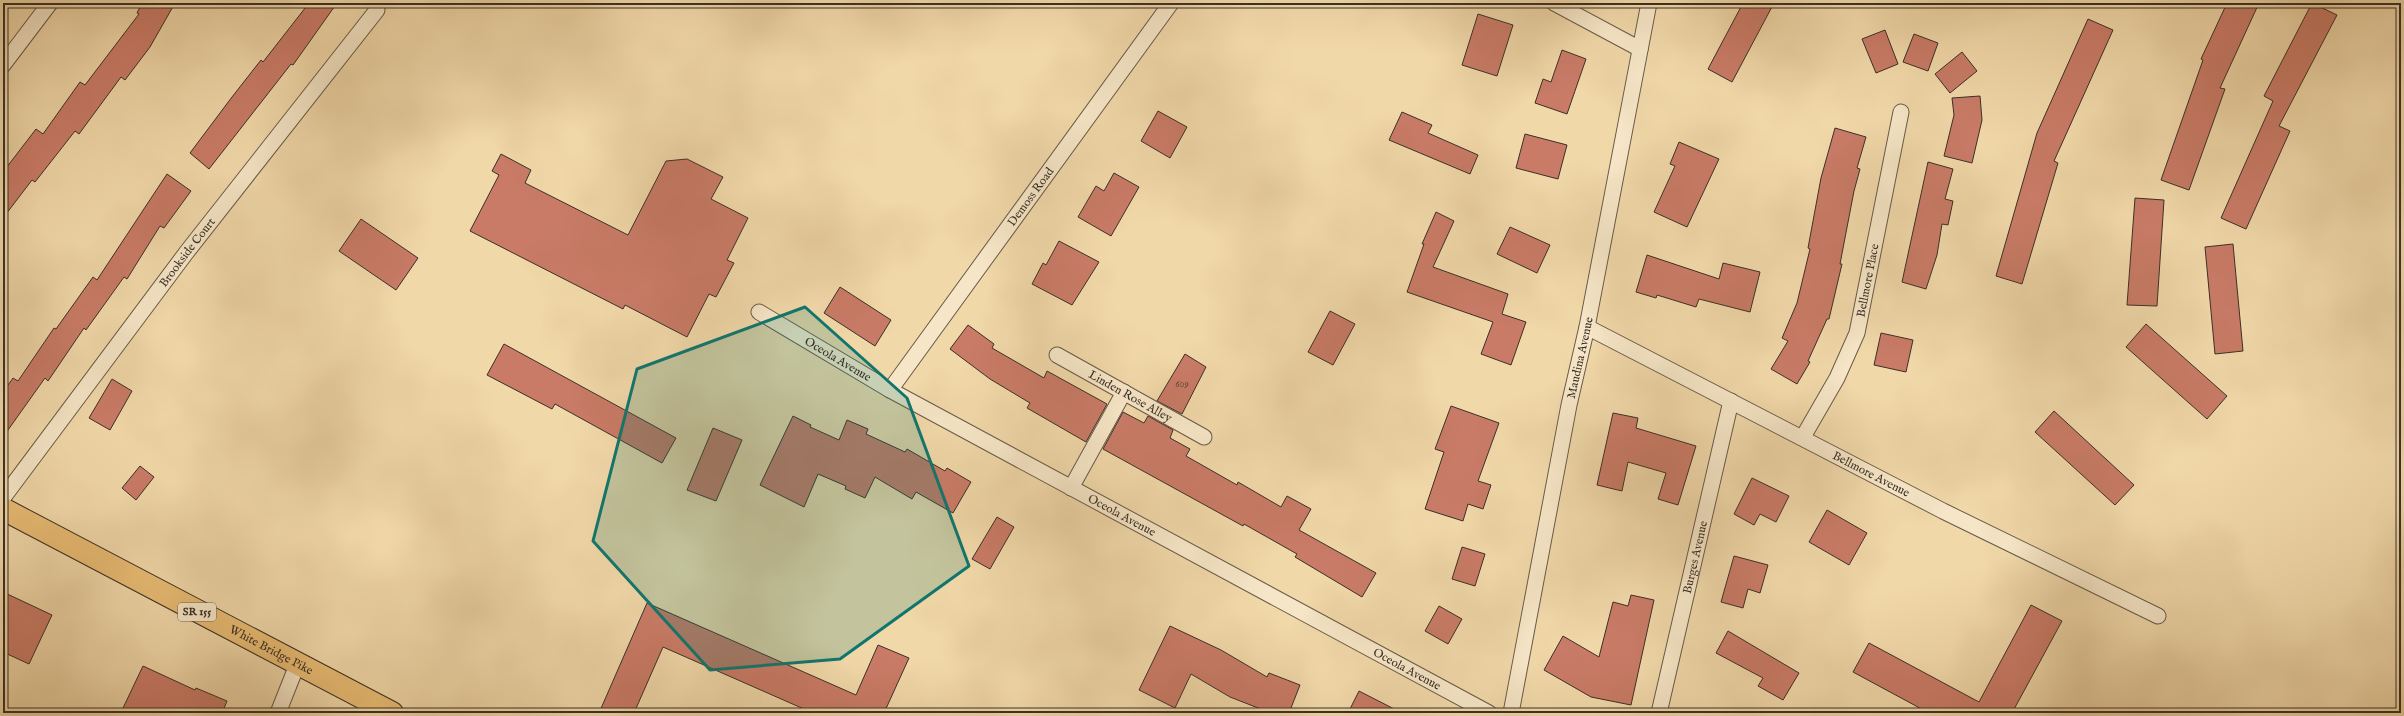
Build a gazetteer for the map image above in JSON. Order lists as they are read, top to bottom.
{
  "streets": {
    "main road": ["SR 155", "White Bridge Pike"],
    "street": [
      "Demoss Road",
      "Brookside Court",
      "Bellmore Place",
      "Maudina Avenue",
      "Oceola Avenue",
      "Linden Rose Alley",
      "Bellmore Avenue",
      "Burges Avenue"
    ]
  },
  "crossings": [
    ["Demoss Road", "Oceola Avenue"],
    ["Bellmore Place", "Bellmore Avenue"],
    ["Maudina Avenue", "Bellmore Avenue"],
    ["Bellmore Avenue", "Burges Avenue"]
  ],
  "house_numbers": ["609"]
}
